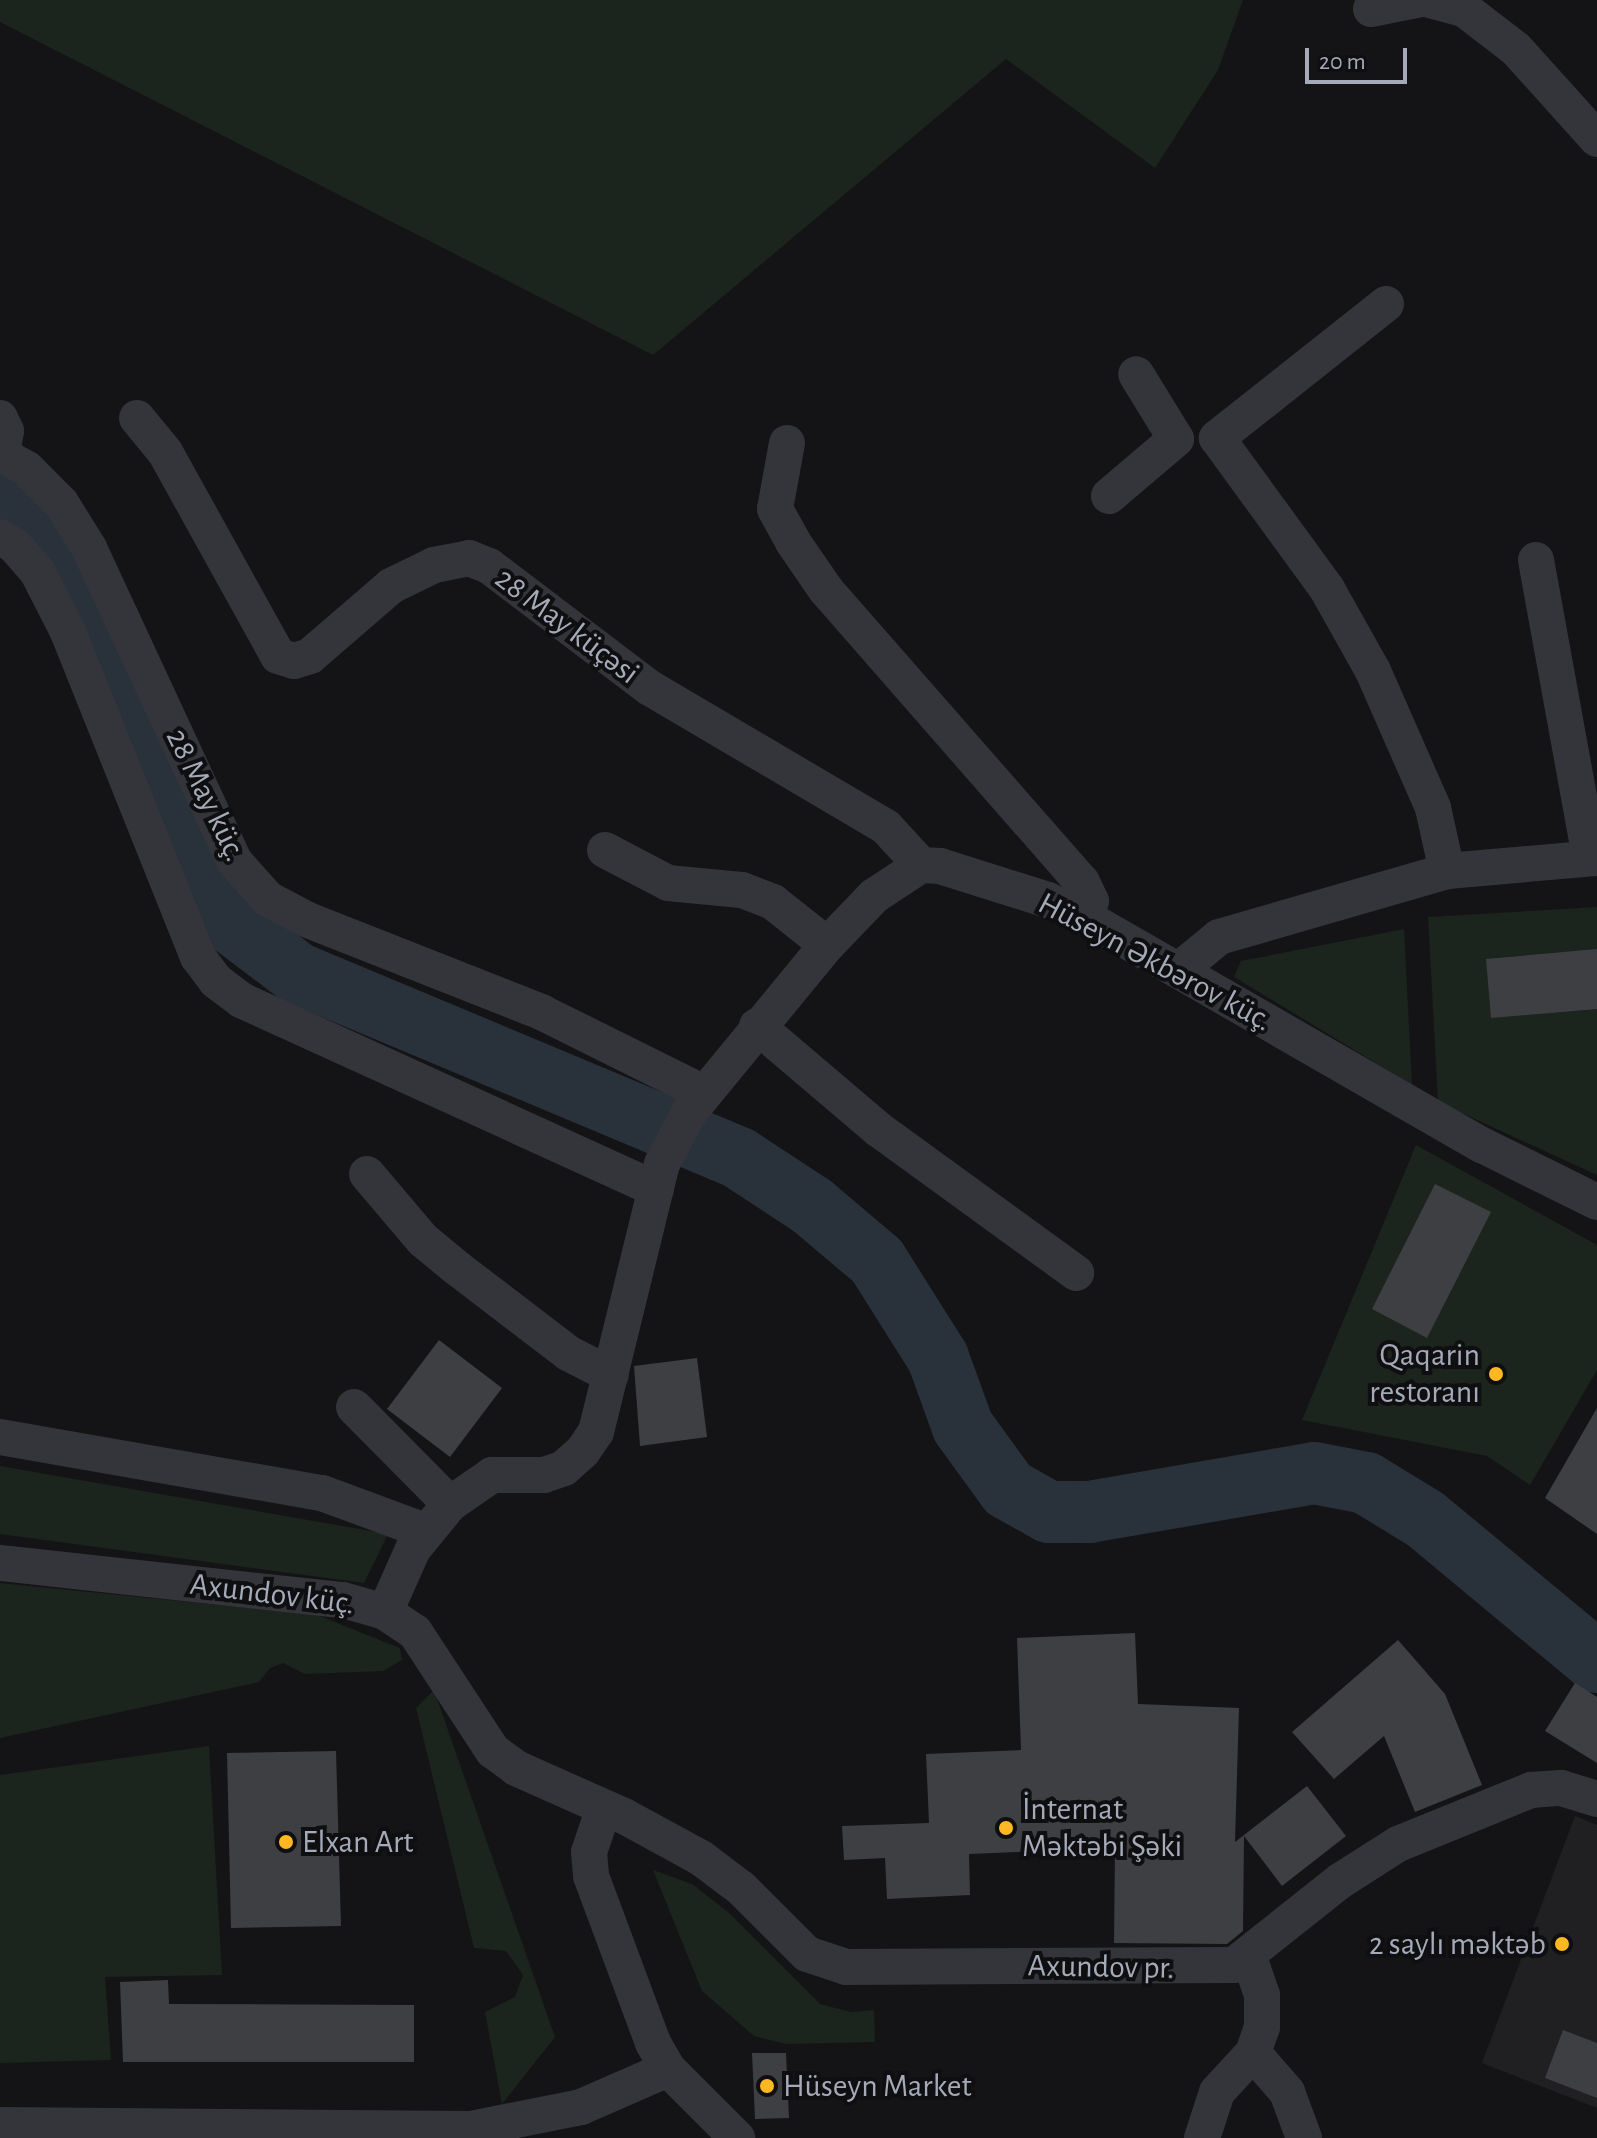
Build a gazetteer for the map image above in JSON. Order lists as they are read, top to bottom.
{
  "streets": {
    "street": [
      "28 May küçəsi",
      "28 May küç.",
      "Hüseyn Əkbərov küç.",
      "Axundov küç.",
      "Axundov pr."
    ]
  },
  "crossings": [
    ["28 May küçəsi", "Hüseyn Əkbərov küç."],
    ["Axundov küç.", "Axundov pr."]
  ],
  "places": [
    "Qaqarin restoranı",
    "İnternat Məktəbi Şəki",
    "Elxan Art",
    "2 saylı məktəb",
    "Hüseyn Market"
  ],
  "scale_bar": "20 m"
}
